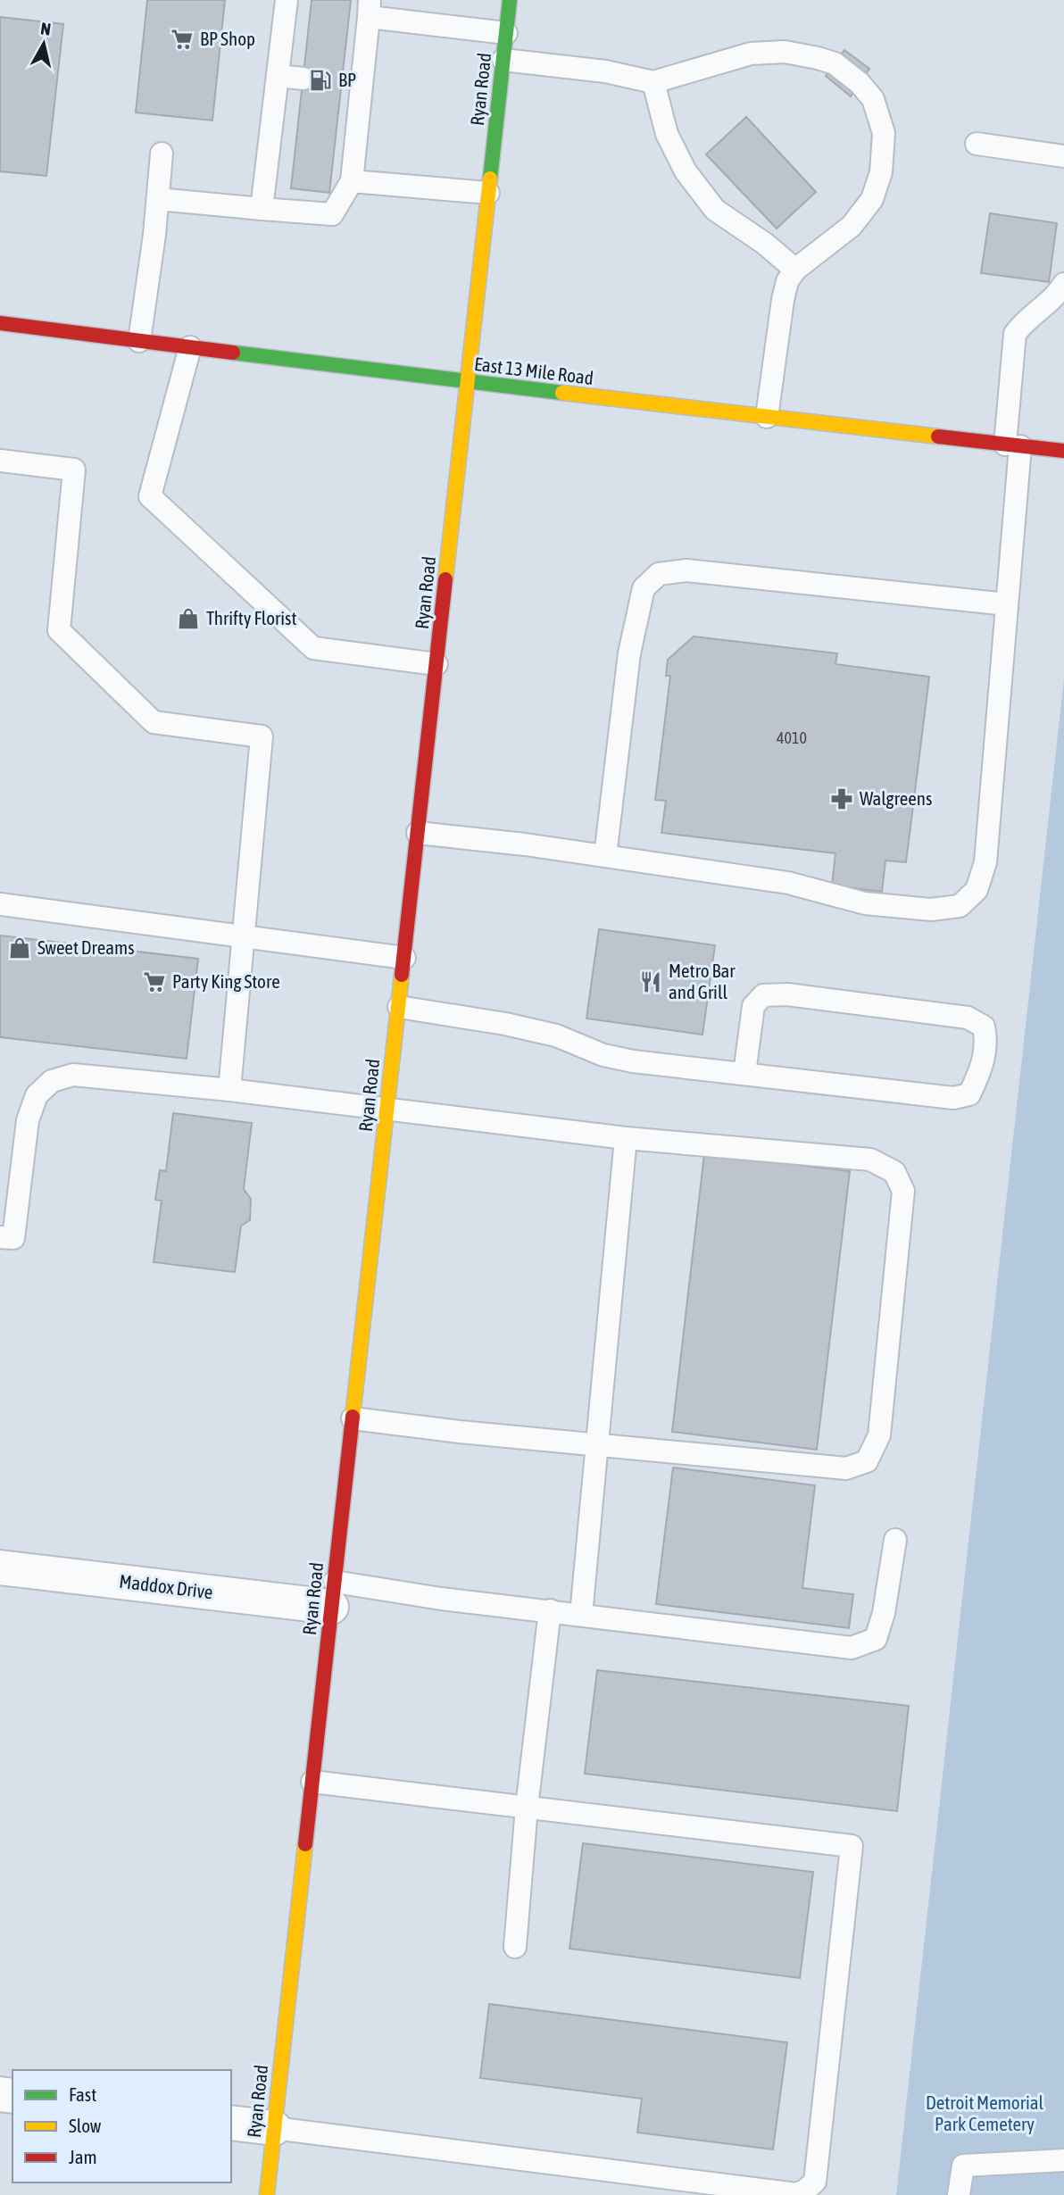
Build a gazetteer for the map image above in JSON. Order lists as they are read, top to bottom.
{
  "streets": {
    "main road": ["Ryan Road", "East 13 Mile Road"],
    "street": ["Maddox Drive"]
  },
  "crossings": [
    ["Ryan Road", "East 13 Mile Road"],
    ["Ryan Road", "Maddox Drive"]
  ],
  "parks": ["Detroit Memorial Park Cemetery"],
  "places": {
    "supermarket": ["BP Shop", "Party King Store"],
    "fuel station": ["BP"],
    "shop": ["Thrifty Florist", "Sweet Dreams"],
    "pharmacy": ["Walgreens"],
    "restaurant": ["Metro Bar and Grill"]
  },
  "house_numbers": ["4010"],
  "legend": ["Fast", "Slow", "Jam"],
  "north": "top"
}
